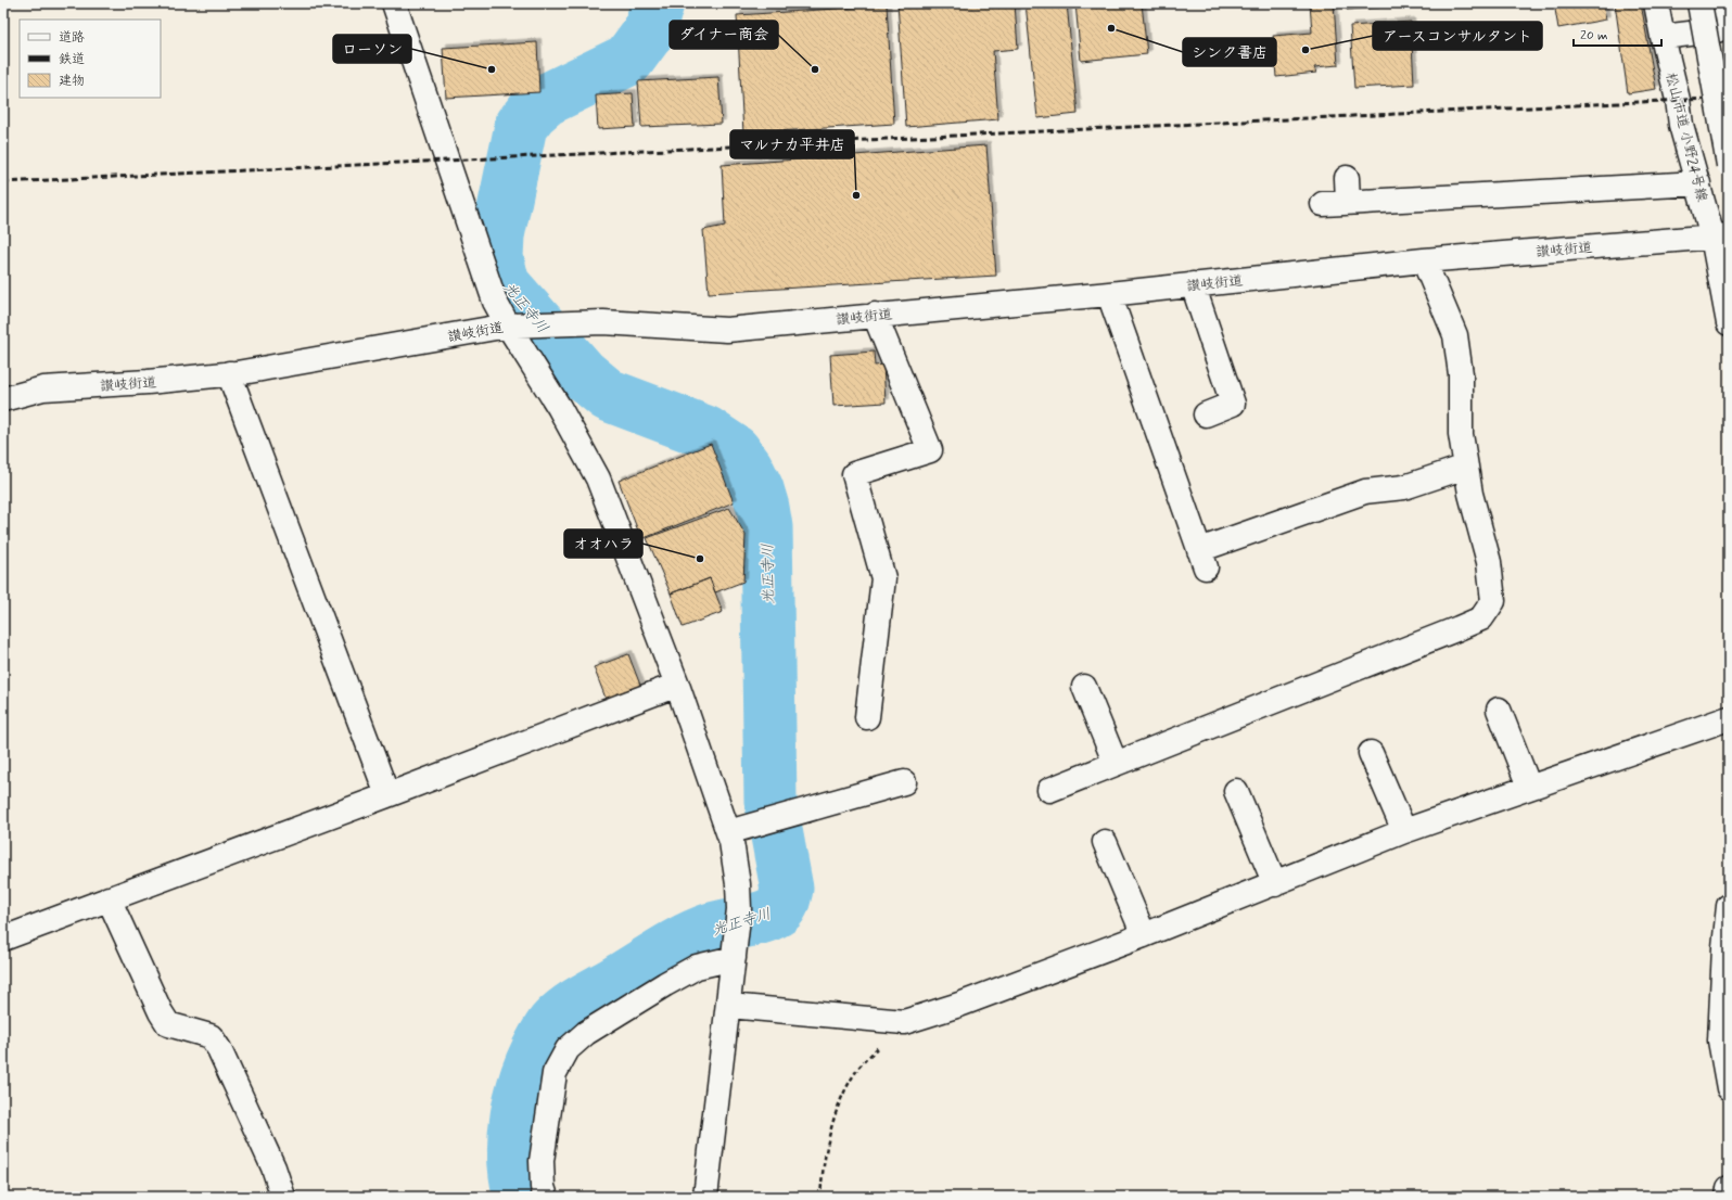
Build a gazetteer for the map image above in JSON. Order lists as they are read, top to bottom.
{
  "streets": {
    "street": ["松山市道 小野24号線", "讃岐街道"]
  },
  "crossings": [
    ["松山市道 小野24号線", "讃岐街道"]
  ],
  "water": ["光正寺川"],
  "places": [
    "シンク書店",
    "アースコンサルタント",
    "ローソン",
    "ダイナー商会",
    "マルナカ平井店",
    "オオハラ"
  ],
  "legend": ["道路", "鉄道", "建物"],
  "scale_bar": "20 m"
}
